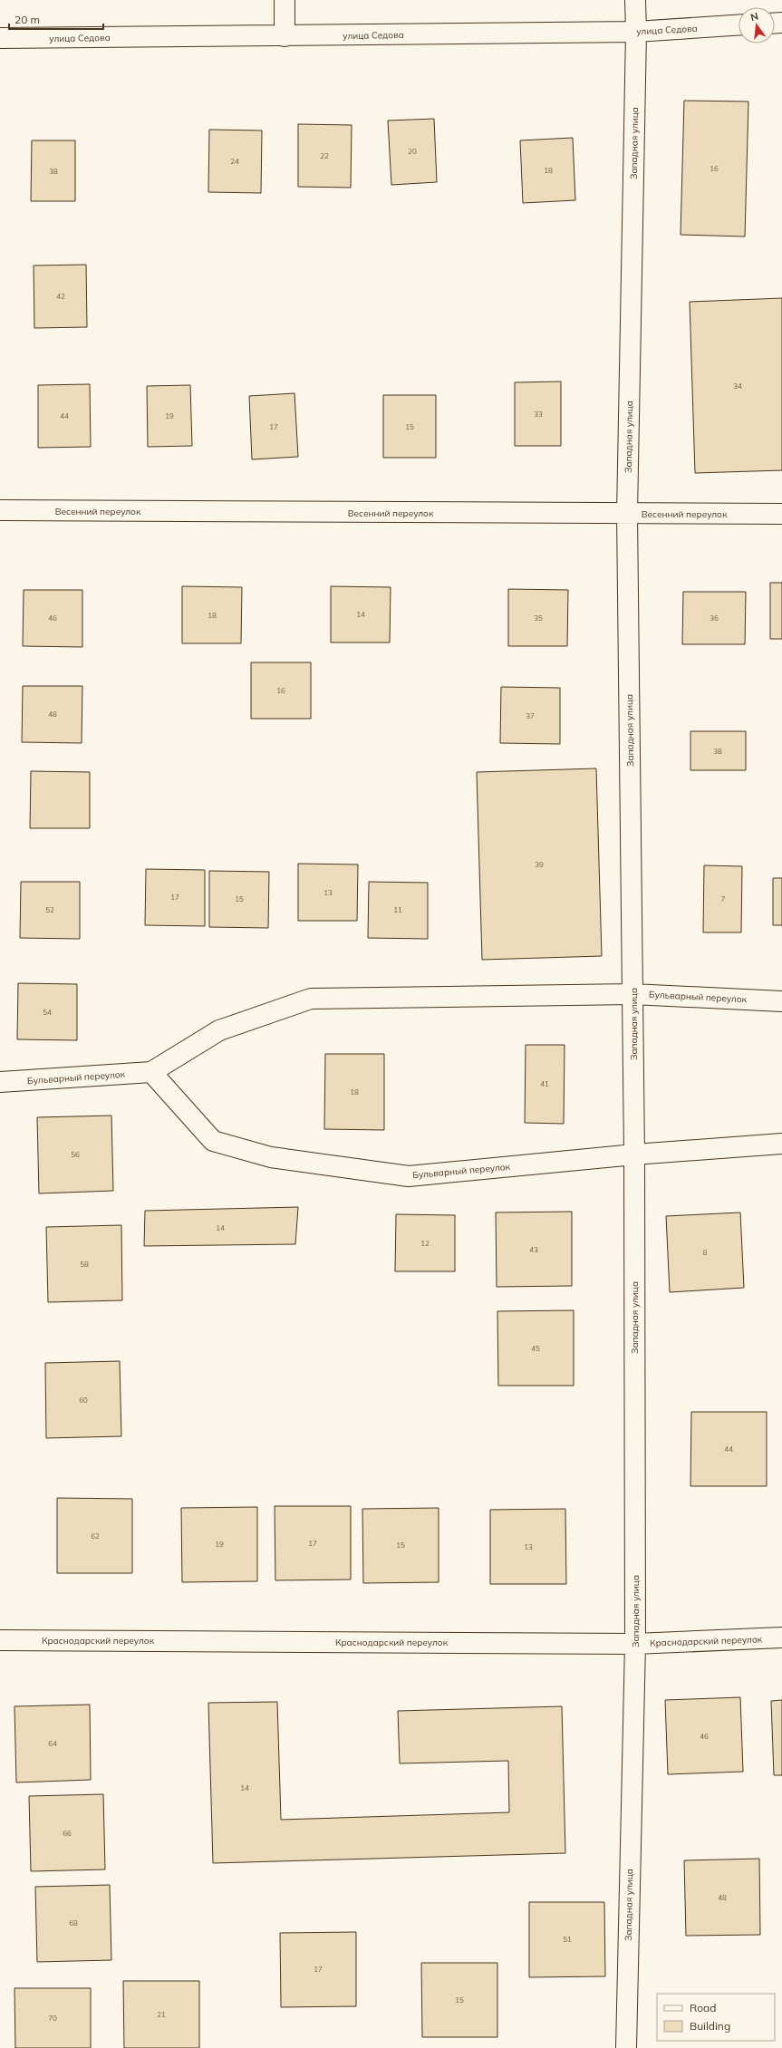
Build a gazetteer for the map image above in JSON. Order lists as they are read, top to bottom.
{
  "streets": {
    "street": [
      "улица Седова",
      "Западная улица",
      "Весенний переулок",
      "Бульварный переулок",
      "Краснодарский переулок"
    ]
  },
  "crossings": [
    ["улица Седова", "Западная улица"],
    ["Западная улица", "Весенний переулок"],
    ["Западная улица", "Бульварный переулок"],
    ["Западная улица", "Краснодарский переулок"]
  ],
  "house_numbers": [
    "20",
    "22",
    "24",
    "16",
    "18",
    "38",
    "42",
    "34",
    "33",
    "44",
    "19",
    "17",
    "15",
    "14",
    "18",
    "46",
    "35",
    "36",
    "16",
    "48",
    "37",
    "38",
    "39",
    "13",
    "17",
    "15",
    "7",
    "52",
    "11",
    "54",
    "41",
    "18",
    "56",
    "14",
    "12",
    "43",
    "8",
    "58",
    "45",
    "60",
    "44",
    "62",
    "17",
    "19",
    "15",
    "13",
    "46",
    "64",
    "14",
    "66",
    "48",
    "68",
    "51",
    "17",
    "15",
    "21",
    "70"
  ],
  "legend": ["Road", "Building"],
  "scale_bar": "20 m",
  "north": "top"
}
